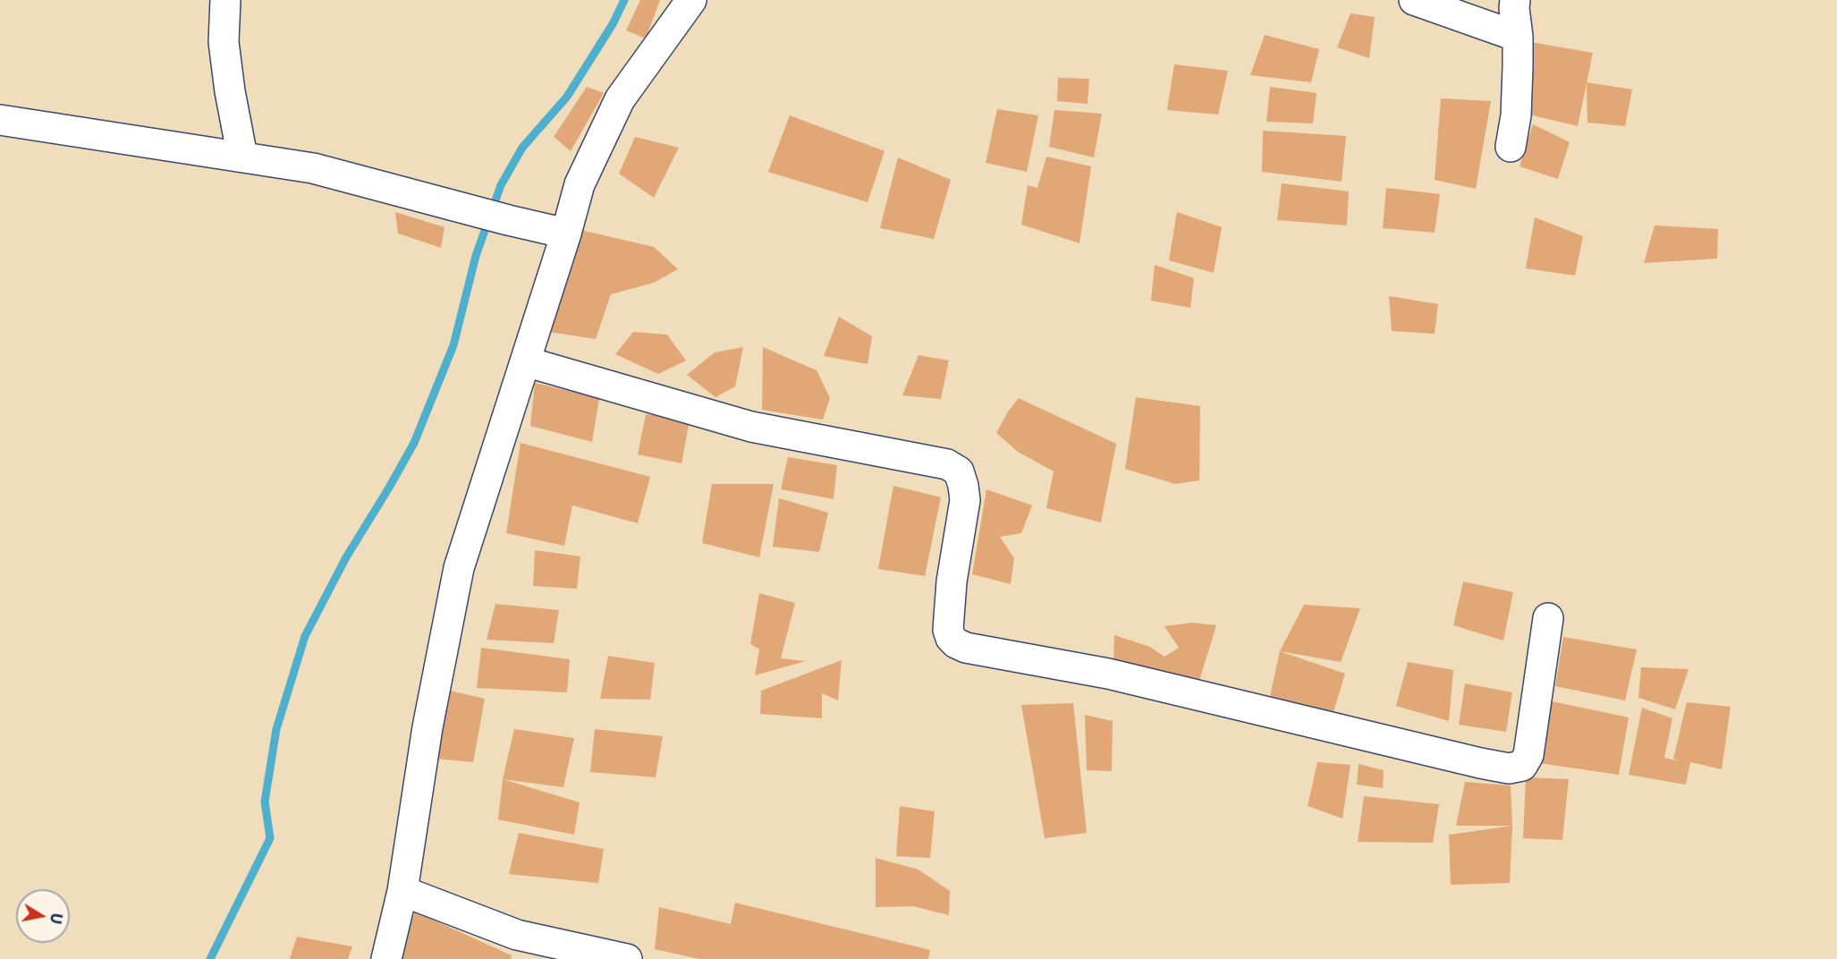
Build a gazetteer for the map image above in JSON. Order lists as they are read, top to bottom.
{
  "north": "right"
}
